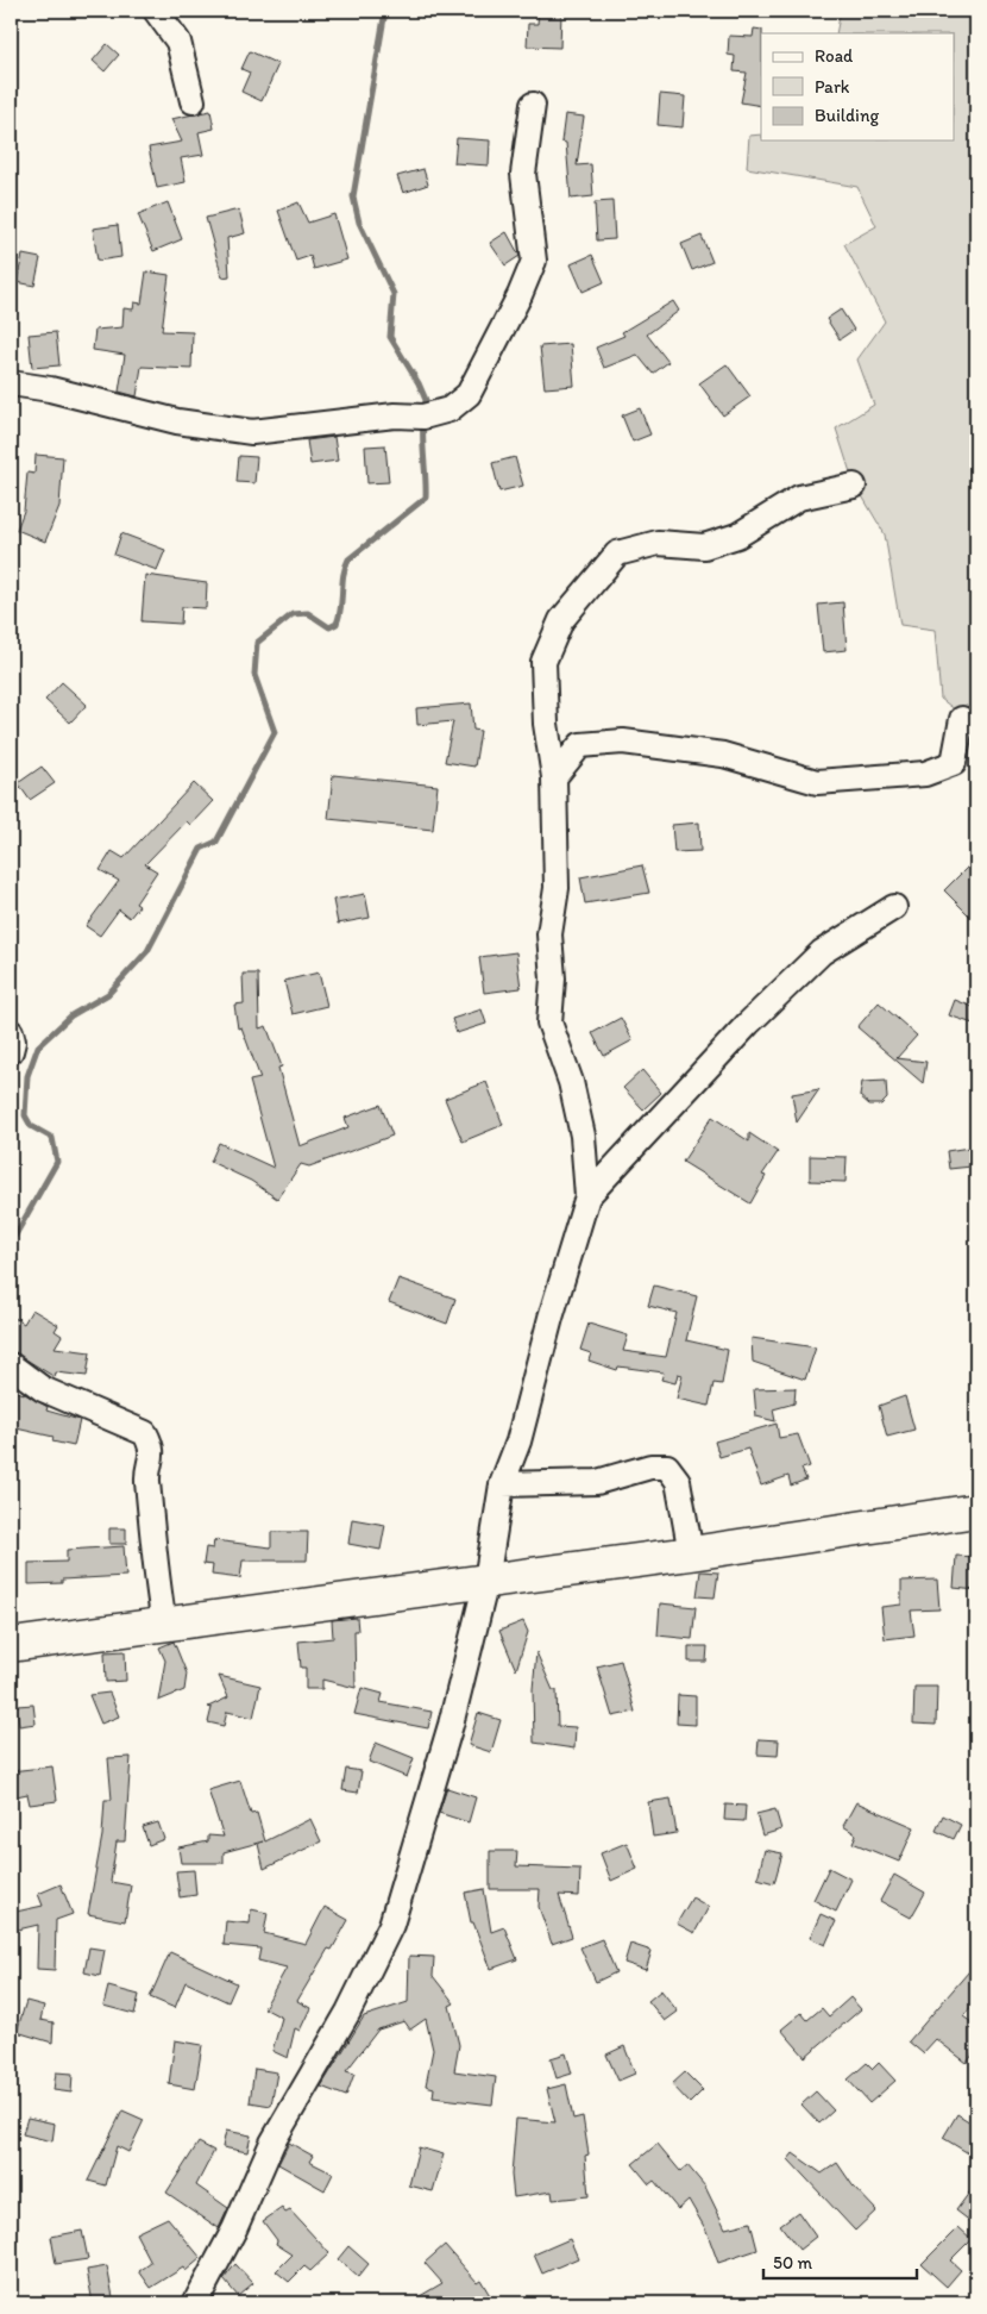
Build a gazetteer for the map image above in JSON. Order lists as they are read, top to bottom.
{
  "legend": ["Road", "Park", "Building"],
  "scale_bar": "50 m"
}
